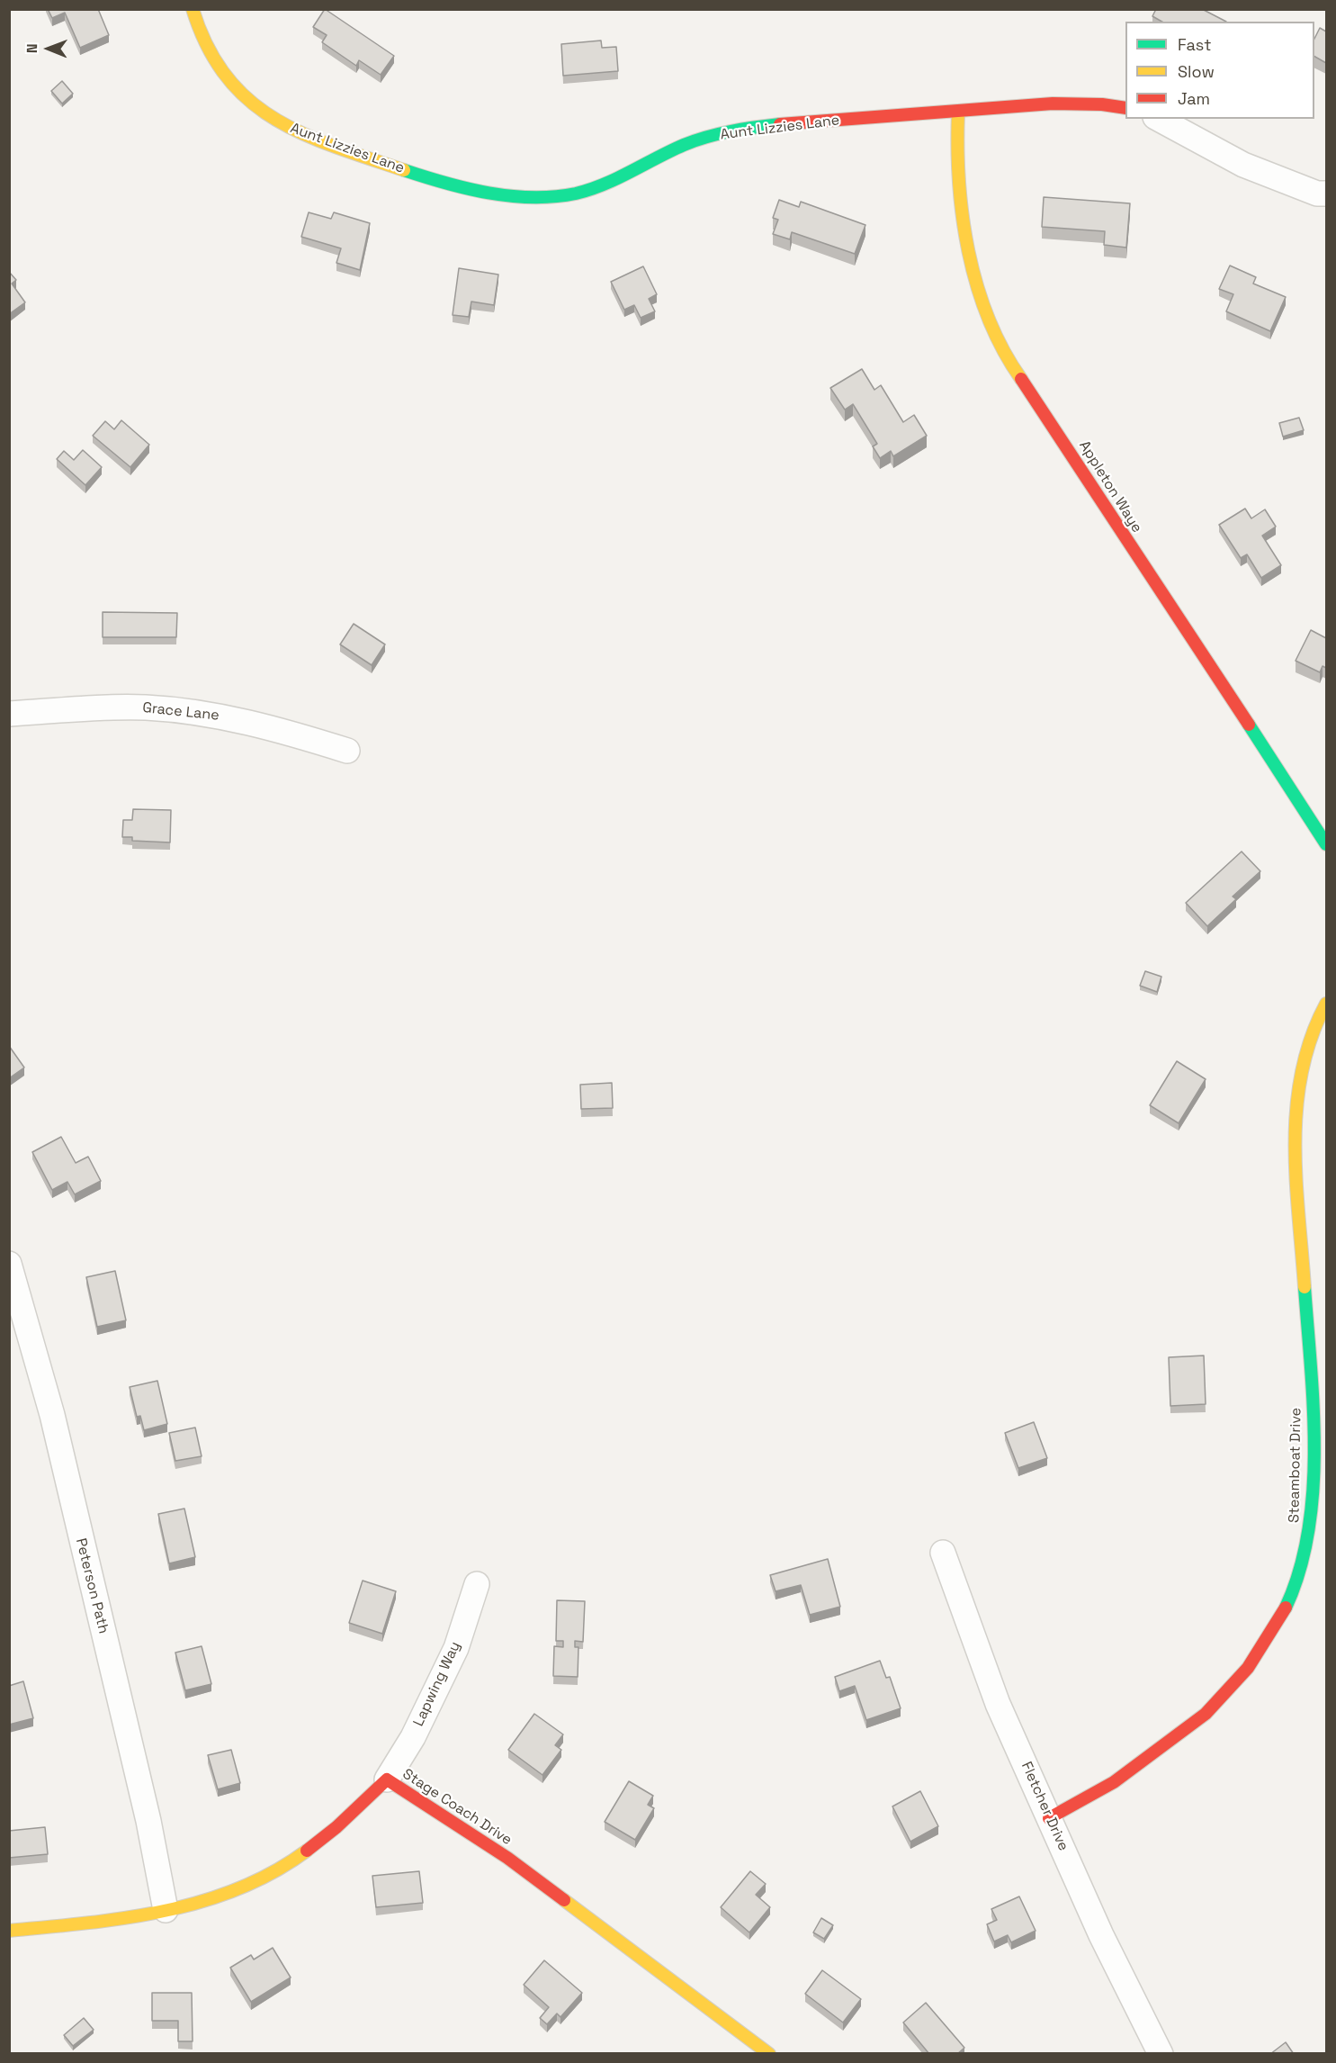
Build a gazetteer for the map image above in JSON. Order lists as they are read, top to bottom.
{
  "streets": {
    "street": [
      "Aunt Lizzies Lane",
      "Appleton Waye",
      "Grace Lane",
      "Steamboat Drive",
      "Peterson Path",
      "Lapwing Way",
      "Fletcher Drive",
      "Stage Coach Drive"
    ]
  },
  "crossings": [
    ["Aunt Lizzies Lane", "Appleton Waye"],
    ["Steamboat Drive", "Fletcher Drive"],
    ["Peterson Path", "Stage Coach Drive"],
    ["Lapwing Way", "Stage Coach Drive"]
  ],
  "legend": ["Fast", "Slow", "Jam"],
  "north": "left"
}
